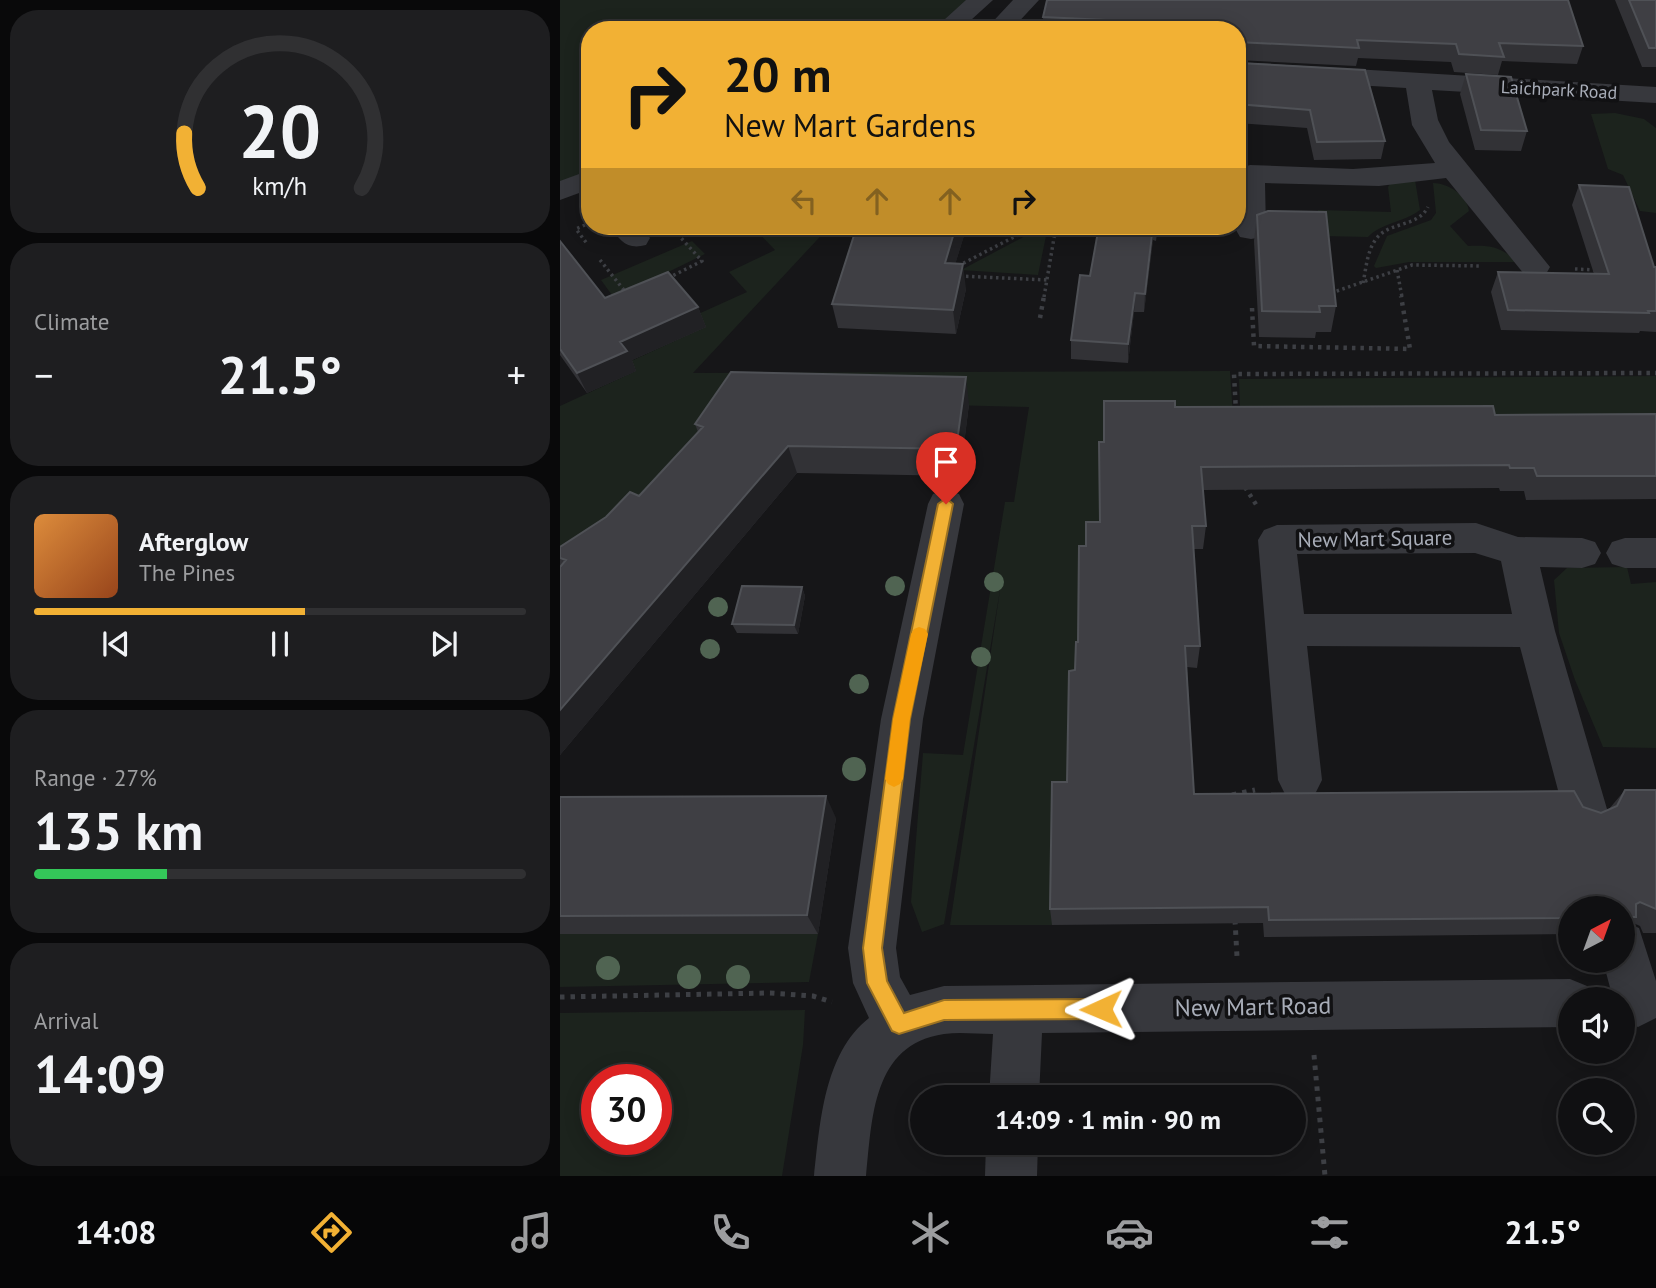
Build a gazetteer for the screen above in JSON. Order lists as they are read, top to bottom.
{
  "streets": {
    "street": ["Laichpark Road", "New Mart Square", "New Mart Road"]
  },
  "north": "top right",
  "page": {
    "turn": ["20 m", "New Mart Gardens"],
    "tile": [
      "Climate",
      ["Range · 27%", "135 km"],
      ["Arrival", "14:09"]
    ],
    "heat": ["−", "21.5°", "+"],
    "song": ["Afterglow", "The Pines"],
    "limit": "30",
    "trip": "14:09 · 1 min · 90 m",
    "tabs": ["14:08", "21.5°"],
    "gauge": ["20", "km/h"]
  }
}
